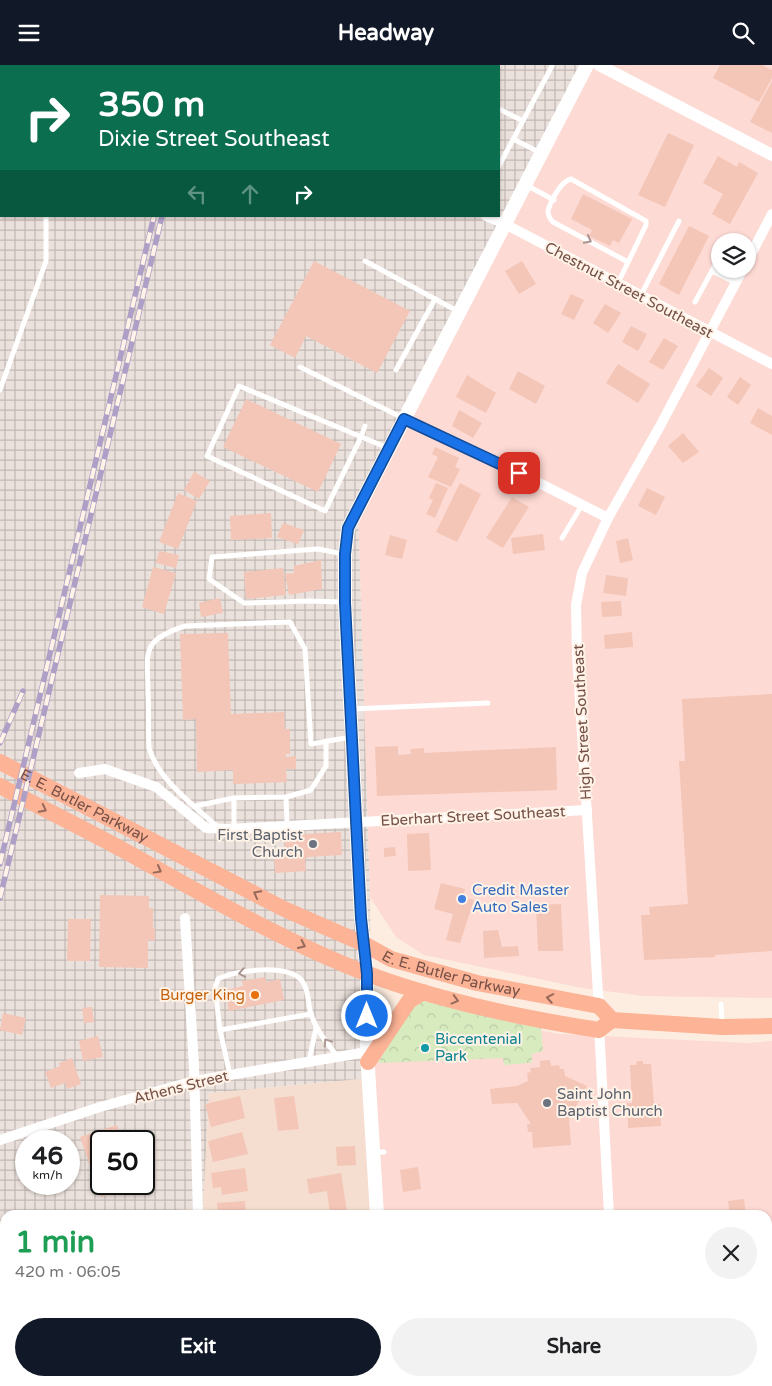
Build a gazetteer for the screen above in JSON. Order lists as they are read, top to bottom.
{
  "streets": {
    "highway": ["E. E. Butler Parkway"],
    "street": [
      "Chestnut Street Southeast",
      "High Street Southeast",
      "Eberhart Street Southeast",
      "Athens Street"
    ]
  },
  "crossings": [
    ["Chestnut Street Southeast", "High Street Southeast"],
    ["High Street Southeast", "E. E. Butler Parkway"],
    ["High Street Southeast", "Eberhart Street Southeast"]
  ],
  "places": [
    "First Baptist Church",
    "Credit Master Auto Sales",
    "Burger King",
    "Biccentenial Park",
    "Saint John Baptist Church"
  ],
  "page": {
    "header": "Headway",
    "turn": ["350 m", "Dixie Street Southeast"],
    "speed": "46 km/h",
    "limit": "50",
    "heading": ["1 min", "420 m · 06:05"],
    "buttons": ["Exit", "Share"]
  }
}
